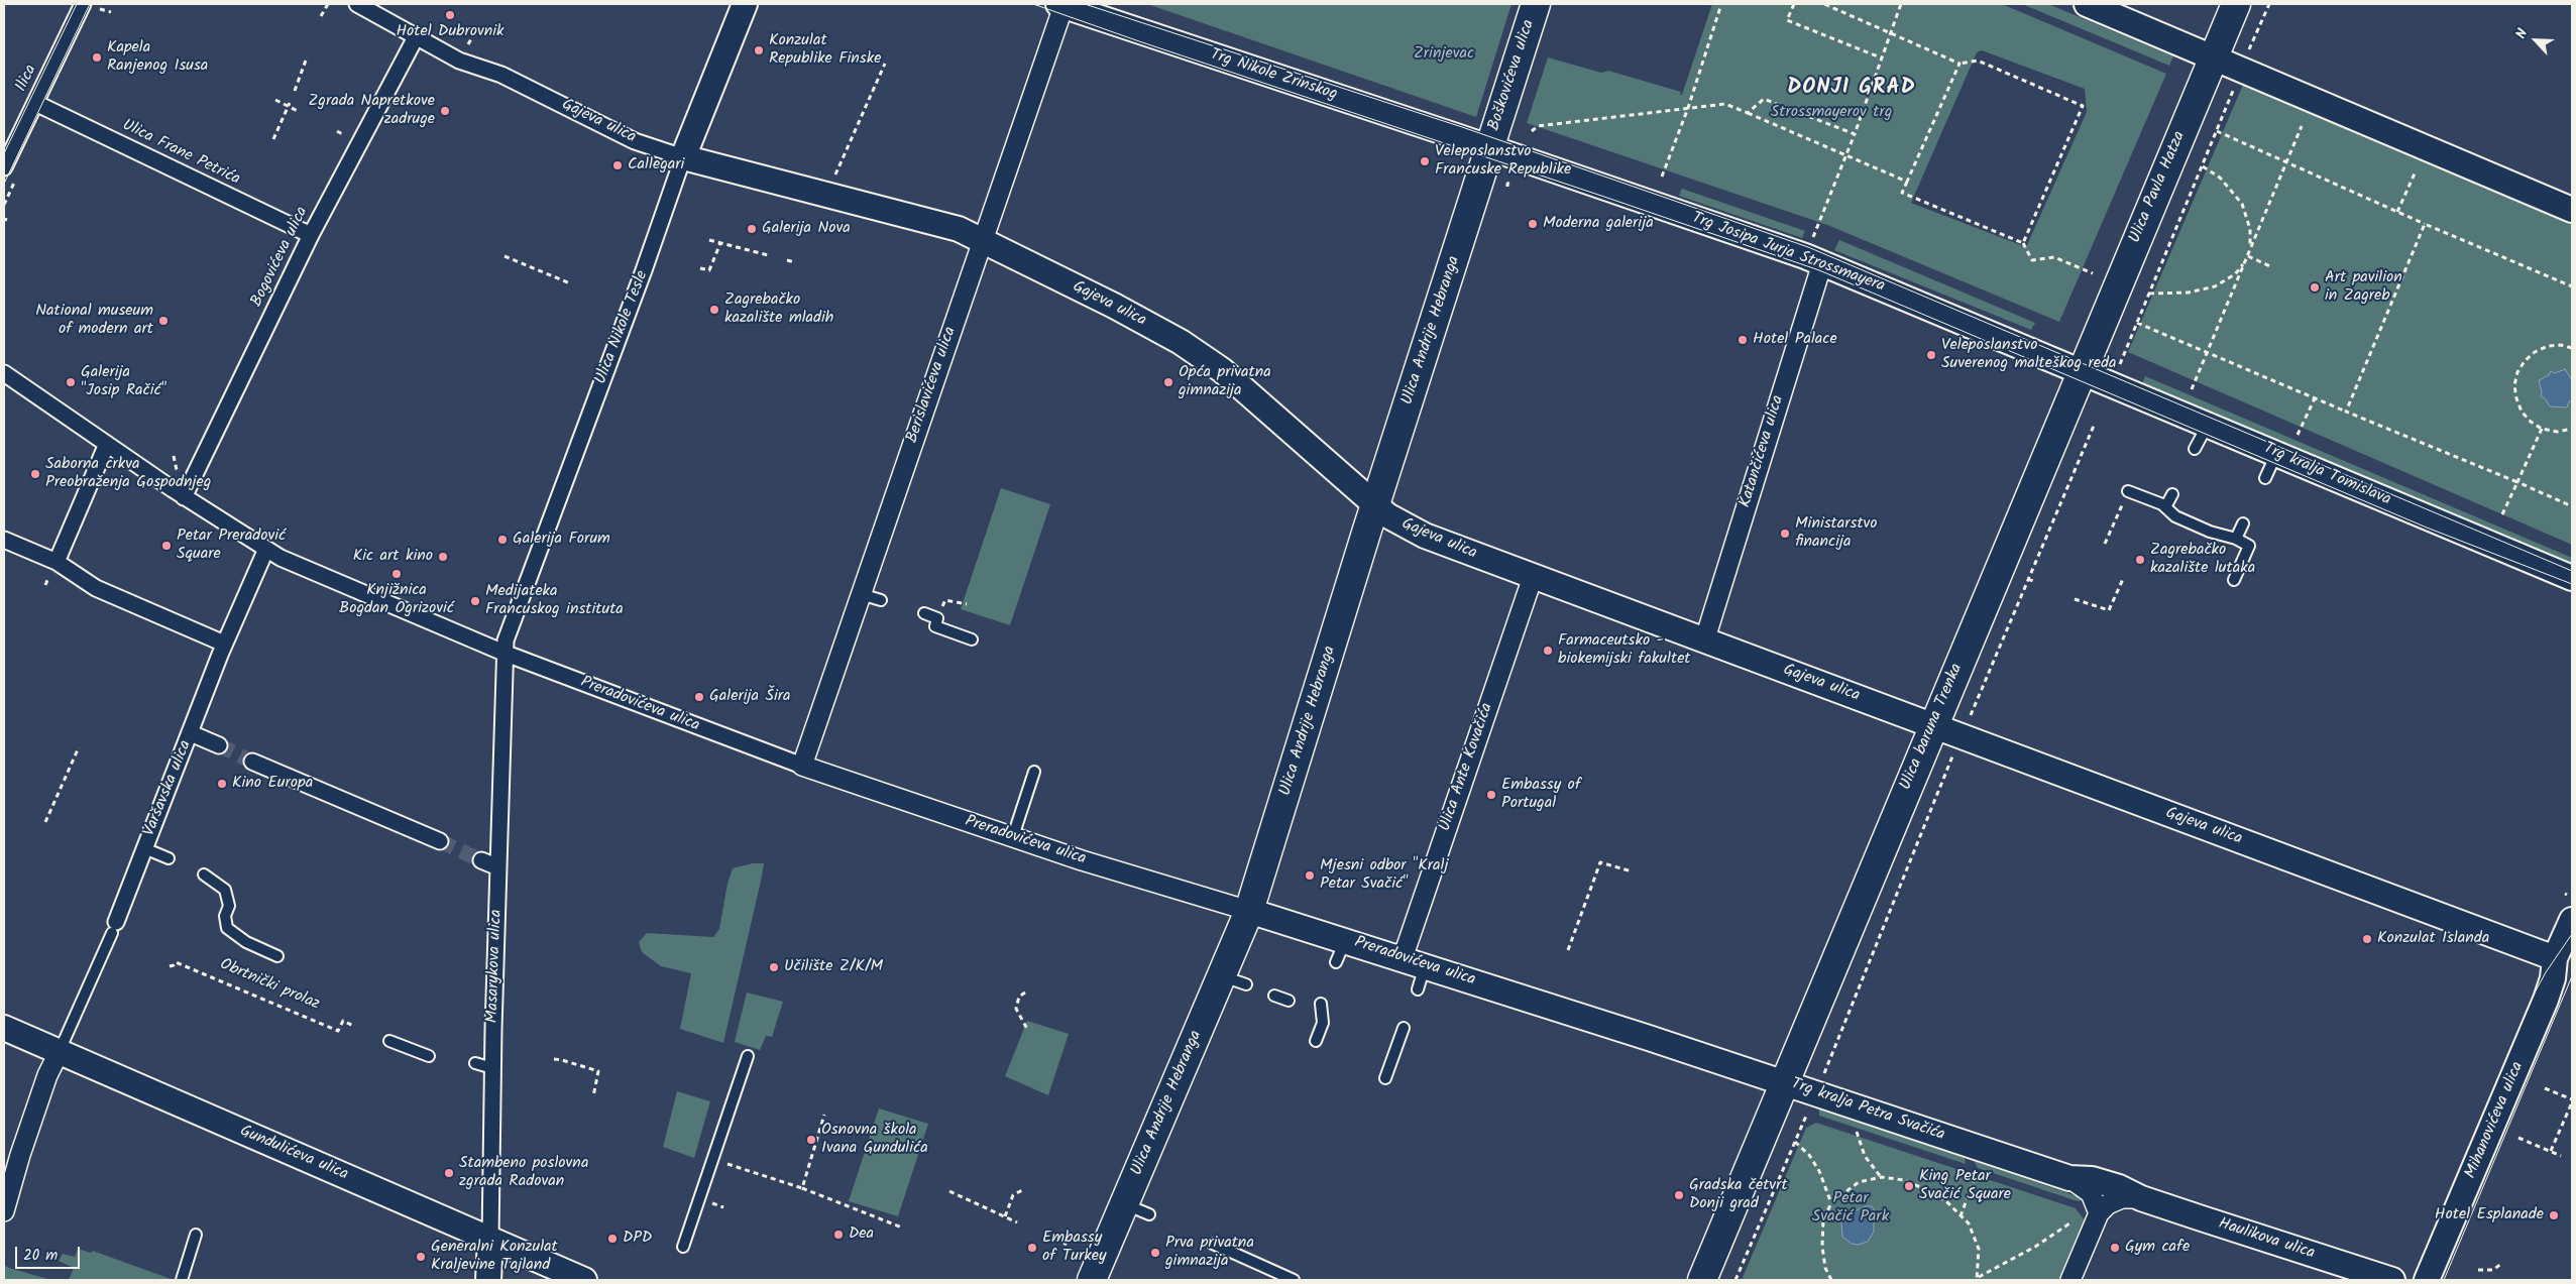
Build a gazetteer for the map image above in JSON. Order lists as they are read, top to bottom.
{
  "streets": {
    "main road": [
      "Boškovićeva ulica",
      "Ulica Pavla Hatza",
      "Ulica Andrije Hebranga",
      "Ulica baruna Trenka",
      "Trg kralja Petra Svačića"
    ],
    "street": [
      "Trg Nikole Zrinskog",
      "Ilica",
      "Gajeva ulica",
      "Ulica Frane Petrića",
      "Trg Josipa Jurja Strossmayera",
      "Bogovićeva ulica",
      "Ulica Nikole Tesle",
      "Berislavićeva ulica",
      "Katančićeva ulica",
      "Trg kralja Tomislava",
      "Preradovićeva ulica",
      "Ulica Ante Kovačića",
      "Varšavska ulica",
      "Masarykova ulica",
      "Mihanovićeva ulica",
      "Gundulićeva ulica",
      "Haulikova ulica"
    ],
    "path": ["Obrtnički prolaz"]
  },
  "crossings": [
    ["Trg Nikole Zrinskog", "Boškovićeva ulica"],
    ["Trg Nikole Zrinskog", "Trg Josipa Jurja Strossmayera"],
    ["Trg Nikole Zrinskog", "Ulica Andrije Hebranga"],
    ["Trg Nikole Zrinskog", "Berislavićeva ulica"],
    ["Boškovićeva ulica", "Trg Josipa Jurja Strossmayera"],
    ["Boškovićeva ulica", "Ulica Andrije Hebranga"],
    ["Ilica", "Ulica Frane Petrića"],
    ["Gajeva ulica", "Bogovićeva ulica"],
    ["Gajeva ulica", "Ulica Nikole Tesle"],
    ["Gajeva ulica", "Ulica Andrije Hebranga"],
    ["Gajeva ulica", "Berislavićeva ulica"],
    ["Gajeva ulica", "Katančićeva ulica"],
    ["Gajeva ulica", "Ulica baruna Trenka"],
    ["Gajeva ulica", "Ulica Ante Kovačića"],
    ["Gajeva ulica", "Mihanovićeva ulica"],
    ["Ulica Frane Petrića", "Bogovićeva ulica"],
    ["Ulica Pavla Hatza", "Trg Josipa Jurja Strossmayera"],
    ["Ulica Pavla Hatza", "Trg kralja Tomislava"],
    ["Ulica Pavla Hatza", "Ulica baruna Trenka"],
    ["Trg Josipa Jurja Strossmayera", "Ulica Andrije Hebranga"],
    ["Trg Josipa Jurja Strossmayera", "Katančićeva ulica"],
    ["Trg Josipa Jurja Strossmayera", "Trg kralja Tomislava"],
    ["Trg Josipa Jurja Strossmayera", "Ulica baruna Trenka"],
    ["Bogovićeva ulica", "Preradovićeva ulica"],
    ["Ulica Nikole Tesle", "Preradovićeva ulica"],
    ["Ulica Nikole Tesle", "Masarykova ulica"],
    ["Ulica Andrije Hebranga", "Preradovićeva ulica"],
    ["Berislavićeva ulica", "Preradovićeva ulica"],
    ["Trg kralja Tomislava", "Ulica baruna Trenka"],
    ["Preradovićeva ulica", "Ulica baruna Trenka"],
    ["Preradovićeva ulica", "Ulica Ante Kovačića"],
    ["Preradovićeva ulica", "Varšavska ulica"],
    ["Preradovićeva ulica", "Masarykova ulica"],
    ["Preradovićeva ulica", "Trg kralja Petra Svačića"],
    ["Ulica baruna Trenka", "Trg kralja Petra Svačića"],
    ["Masarykova ulica", "Gundulićeva ulica"],
    ["Trg kralja Petra Svačića", "Haulikova ulica"]
  ],
  "districts": ["DONJI GRAD"],
  "parks": ["Zrinjevac", "Strossmayerov trg", "Petar Svačić Park"],
  "places": [
    "Hotel Dubrovnik",
    "Konzulat Republike Finske",
    "Kapela Ranjenog Isusa",
    "Zgrada Napretkove zadruge",
    "Veleposlanstvo Francuske Republike",
    "Callegari",
    "Moderna galerija",
    "Galerija Nova",
    "Art pavilion in Zagreb",
    "Zagrebačko kazalište mladih",
    "National museum of modern art",
    "Hotel Palace",
    "Veleposlanstvo Suverenog malteškog reda",
    "Galerija \"Josip Račić\"",
    "Opća privatna gimnazija",
    "Saborna crkva Preobraženja Gospodnjeg",
    "Ministarstvo financija",
    "Galerija Forum",
    "Petar Preradović Square",
    "Kic art kino",
    "Zagrebačko kazalište lutaka",
    "Knjižnica Bogdan Ogrizović",
    "Medijateka Francuskog instituta",
    "Farmaceutsko - biokemijski fakultet",
    "Galerija Šira",
    "Kino Europa",
    "Embassy of Portugal",
    "Mjesni odbor \"Kralj Petar Svačić\"",
    "Konzulat Islanda",
    "Učilište Z/K/M",
    "Osnovna škola Ivana Gundulića",
    "Stambeno poslovna zgrada Radovan",
    "King Petar Svačić Square",
    "Gradska četvrt Donji grad",
    "Hotel Esplanade",
    "Dea",
    "DPD",
    "Embassy of Turkey",
    "Gym cafe",
    "Prva privatna gimnazija",
    "Generalni Konzulat Kraljevine Tajland"
  ],
  "scale_bar": "20 m",
  "north": "top left"
}
